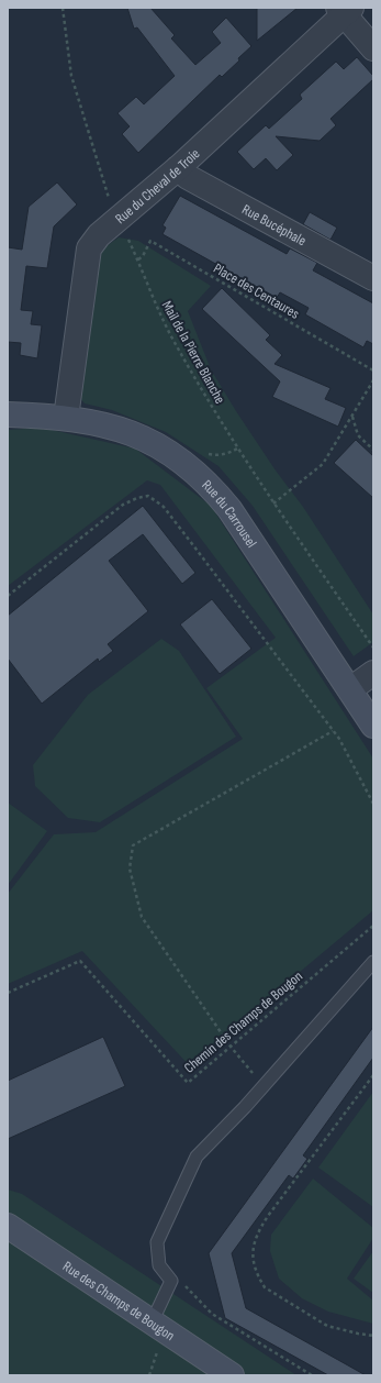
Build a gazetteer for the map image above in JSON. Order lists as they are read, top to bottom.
{
  "streets": {
    "street": [
      "Rue du Cheval de Troie",
      "Rue Bucéphale",
      "Rue du Carrousel",
      "Rue des Champs de Bougon"
    ],
    "path": ["Place des Centaures", "Mail de la Pierre Blanche", "Chemin des Champs de Bougon"]
  },
  "crossings": [
    ["Rue du Cheval de Troie", "Rue Bucéphale"],
    ["Rue du Cheval de Troie", "Mail de la Pierre Blanche"],
    ["Rue du Cheval de Troie", "Rue du Carrousel"],
    ["Place des Centaures", "Mail de la Pierre Blanche"]
  ]
}
